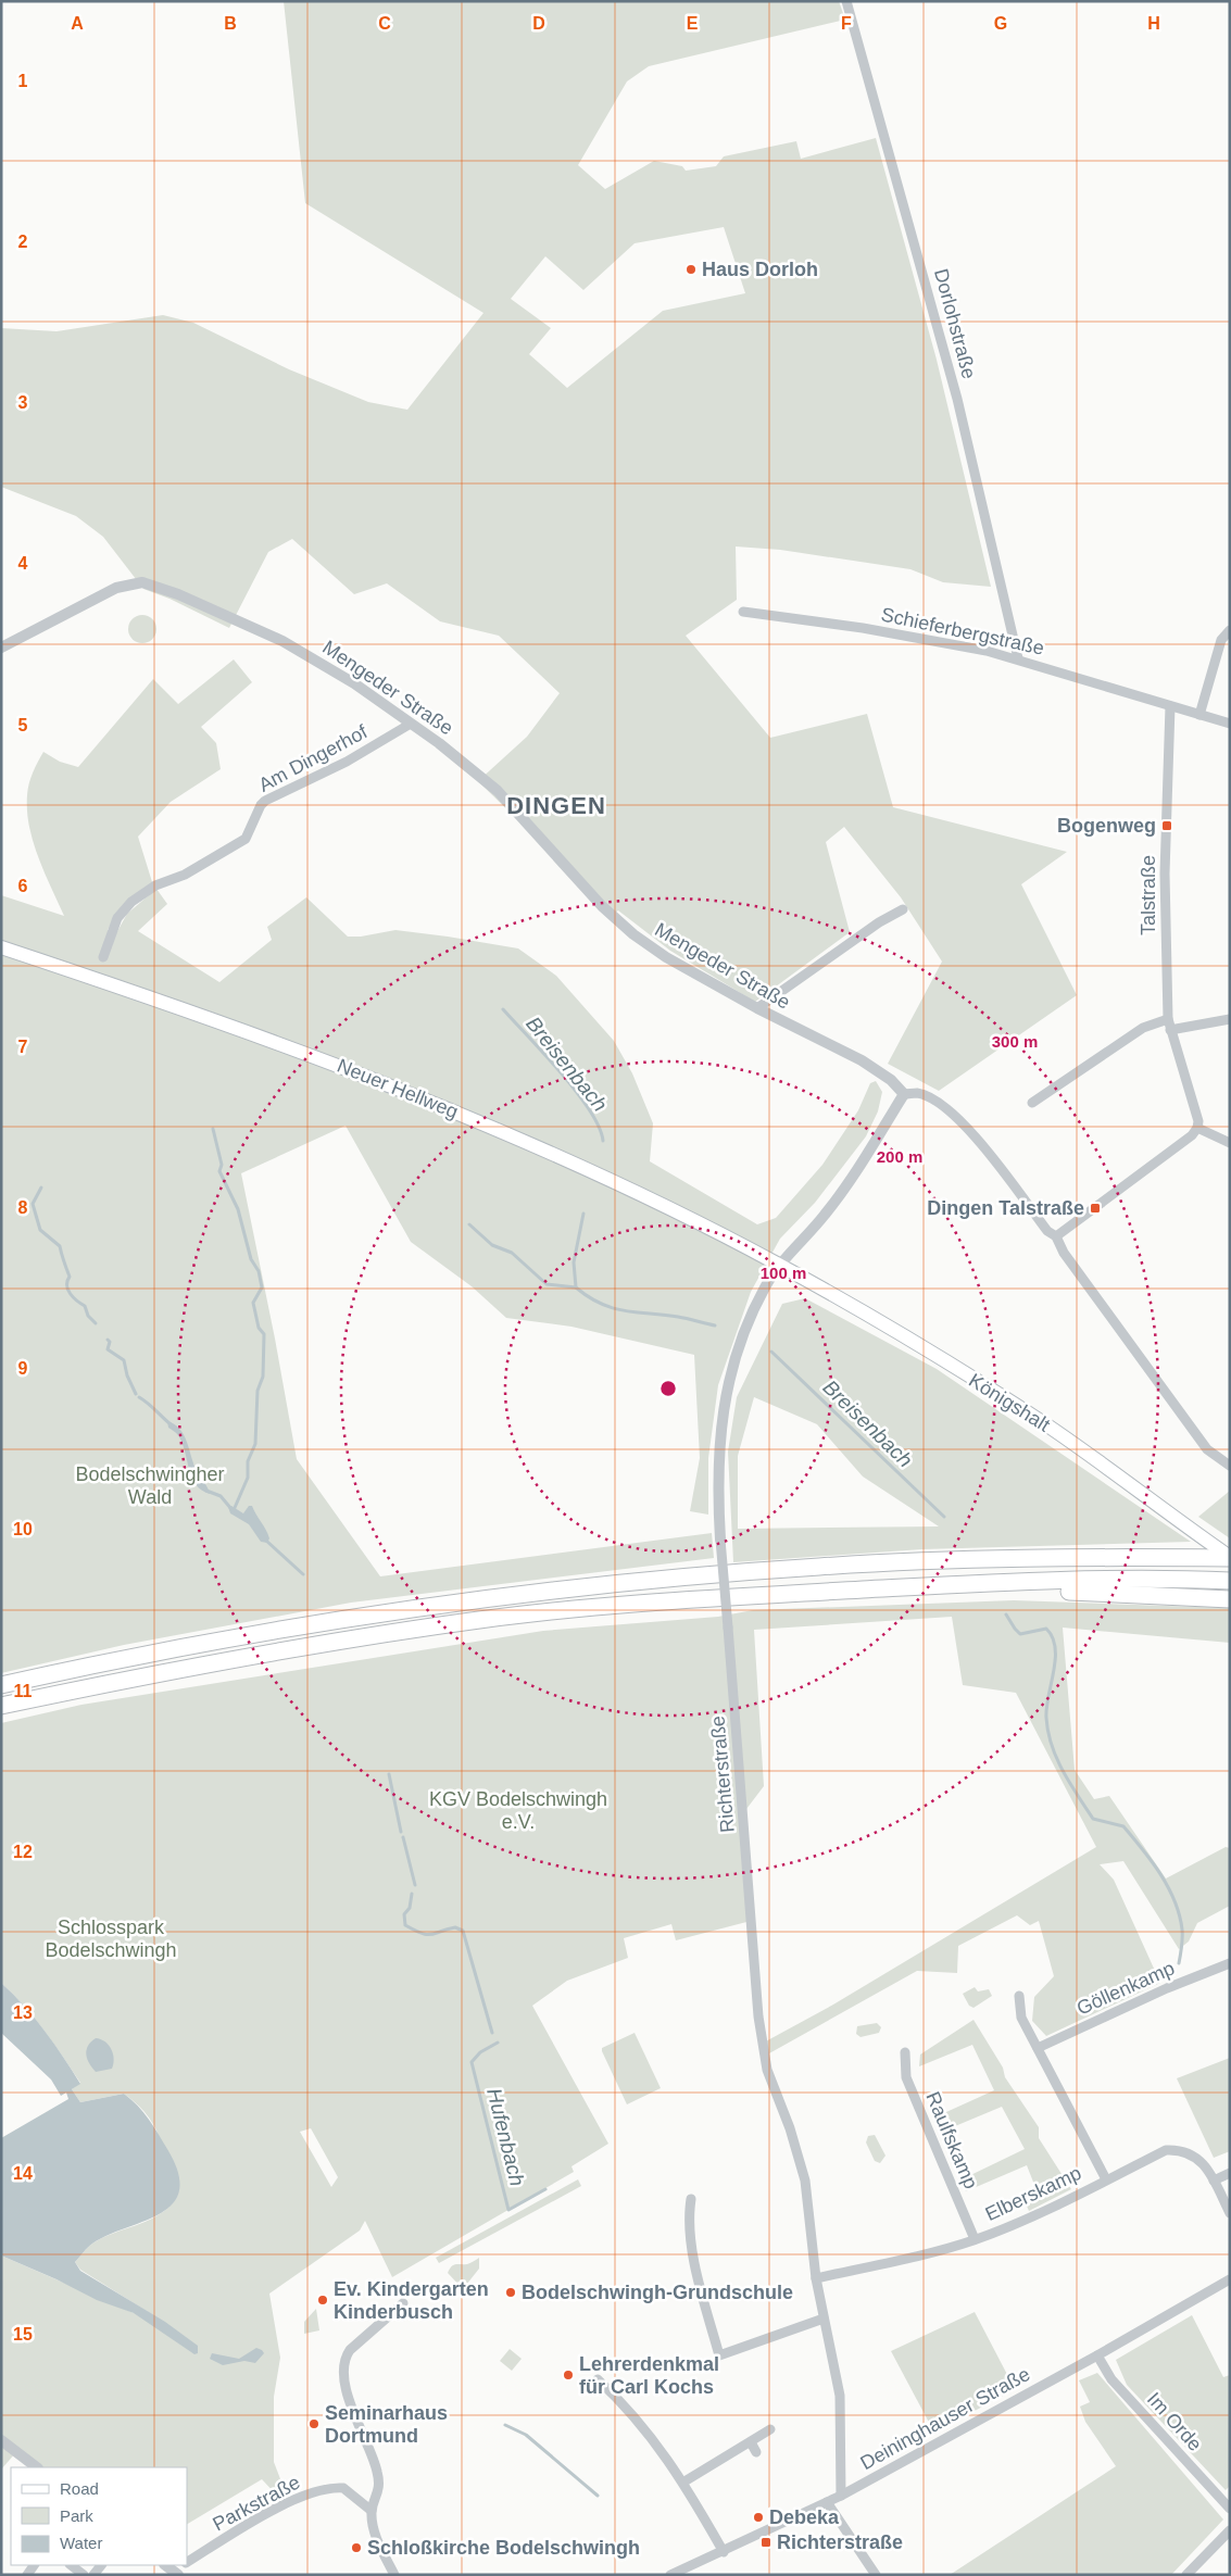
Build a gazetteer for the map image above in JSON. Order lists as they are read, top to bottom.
{
  "streets": {
    "main road": ["Neuer Hellweg", "Königshalt"],
    "street": [
      "Dorlohstraße",
      "Schieferbergstraße",
      "Mengeder Straße",
      "Am Dingerhof",
      "Talstraße",
      "Richterstraße",
      "Göllenkamp",
      "Raulfskamp",
      "Elberskamp",
      "Deininghauser Straße",
      "Im Orde",
      "Parkstraße"
    ]
  },
  "crossings": [
    ["Dorlohstraße", "Schieferbergstraße"],
    ["Schieferbergstraße", "Talstraße"],
    ["Mengeder Straße", "Am Dingerhof"],
    ["Mengeder Straße", "Richterstraße"],
    ["Neuer Hellweg", "Königshalt"],
    ["Neuer Hellweg", "Richterstraße"],
    ["Königshalt", "Richterstraße"],
    ["Richterstraße", "Elberskamp"],
    ["Richterstraße", "Deininghauser Straße"],
    ["Raulfskamp", "Elberskamp"],
    ["Deininghauser Straße", "Im Orde"]
  ],
  "districts": ["DINGEN"],
  "water": ["Breisenbach", "Hufenbach"],
  "parks": ["Bodelschwingher Wald", "KGV Bodelschwingh e.V.", "Schlosspark Bodelschwingh"],
  "places": {
    "other": [
      "Haus Dorloh",
      "Bodelschwingh-Grundschule",
      "Ev. Kindergarten Kinderbusch",
      "Lehrerdenkmal für Carl Kochs",
      "Seminarhaus Dortmund",
      "Debeka",
      "Schloßkirche Bodelschwingh"
    ],
    "transit": ["Bogenweg", "Dingen Talstraße", "Richterstraße"]
  },
  "legend": ["Road", "Park", "Water"],
  "grid": {
    "columns": [
      "A",
      "B",
      "C",
      "D",
      "E",
      "F",
      "G",
      "H"
    ],
    "rows": [
      "1",
      "2",
      "3",
      "4",
      "5",
      "6",
      "7",
      "8",
      "9",
      "10",
      "11",
      "12",
      "13",
      "14",
      "15"
    ]
  },
  "rings": ["300 m", "200 m", "100 m"]
}
